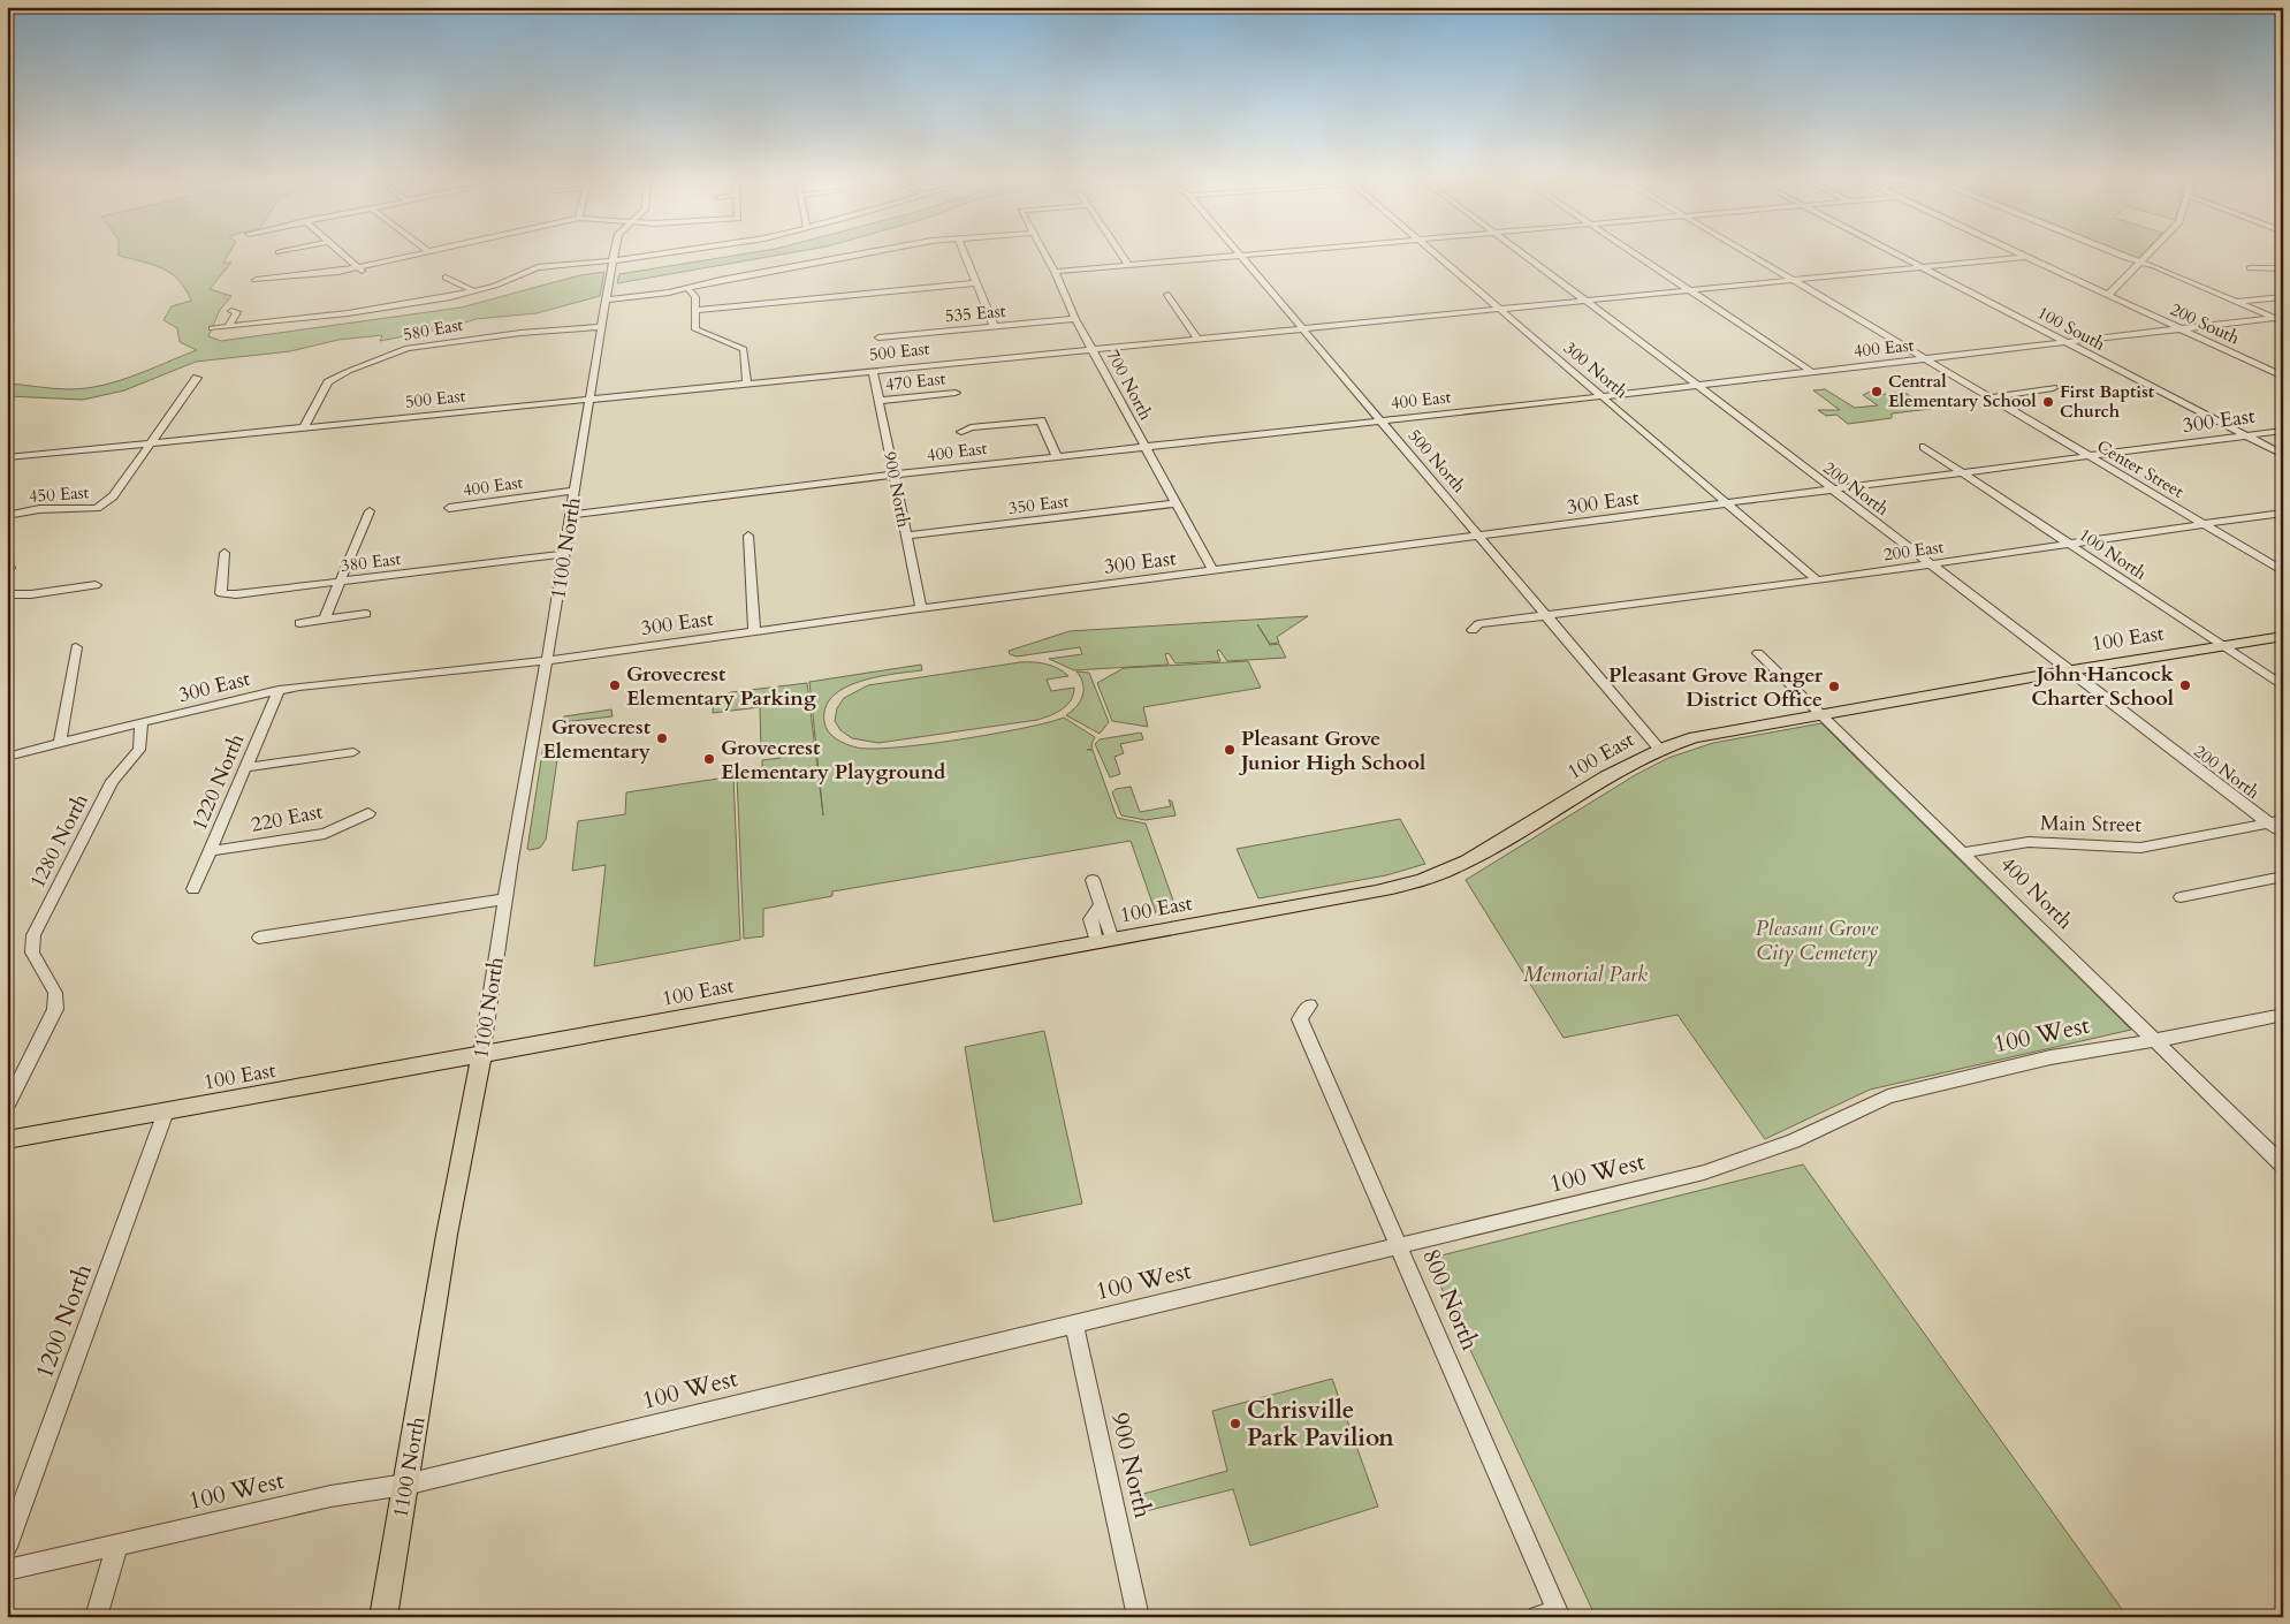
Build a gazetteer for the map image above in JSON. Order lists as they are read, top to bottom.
{
  "streets": {
    "main road": ["1100 North", "100 East"],
    "street": [
      "535 East",
      "200 South",
      "100 South",
      "580 East",
      "400 East",
      "500 East",
      "300 North",
      "470 East",
      "700 North",
      "300 East",
      "500 North",
      "Center Street",
      "200 North",
      "900 North",
      "450 East",
      "350 East",
      "200 East",
      "100 North",
      "380 East",
      "1220 North",
      "220 East",
      "Main Street",
      "1280 North",
      "400 North",
      "100 West",
      "800 North",
      "1200 North"
    ]
  },
  "crossings": [
    ["535 East", "700 North"],
    ["200 South", "400 East"],
    ["200 South", "500 East"],
    ["100 South", "400 East"],
    ["100 South", "500 East"],
    ["100 South", "300 East"],
    ["580 East", "500 East"],
    ["580 East", "1100 North"],
    ["400 East", "300 North"],
    ["400 East", "700 North"],
    ["400 East", "500 North"],
    ["400 East", "Center Street"],
    ["400 East", "200 North"],
    ["400 East", "900 North"],
    ["400 East", "1100 North"],
    ["500 East", "300 North"],
    ["500 East", "700 North"],
    ["500 East", "500 North"],
    ["500 East", "Center Street"],
    ["500 East", "200 North"],
    ["500 East", "900 North"],
    ["500 East", "450 East"],
    ["500 East", "1100 North"],
    ["300 North", "300 East"],
    ["300 North", "200 East"],
    ["470 East", "900 North"],
    ["700 North", "300 East"],
    ["700 North", "350 East"],
    ["300 East", "500 North"],
    ["300 East", "Center Street"],
    ["300 East", "200 North"],
    ["300 East", "900 North"],
    ["300 East", "1100 North"],
    ["300 East", "100 North"],
    ["300 East", "1220 North"],
    ["300 East", "1280 North"],
    ["500 North", "200 East"],
    ["500 North", "100 East"],
    ["Center Street", "200 East"],
    ["200 North", "200 East"],
    ["200 North", "100 East"],
    ["200 North", "Main Street"],
    ["900 North", "350 East"],
    ["900 North", "100 West"],
    ["1100 North", "380 East"],
    ["1100 North", "100 East"],
    ["1100 North", "100 West"],
    ["200 East", "100 North"],
    ["100 North", "100 East"],
    ["100 East", "400 North"],
    ["100 East", "1200 North"],
    ["1220 North", "220 East"],
    ["Main Street", "400 North"],
    ["400 North", "100 West"],
    ["100 West", "800 North"]
  ],
  "parks": ["Pleasant Grove City Cemetery", "Memorial Park"],
  "places": [
    "Central Elementary School",
    "First Baptist Church",
    "Grovecrest Elementary Parking",
    "John Hancock Charter School",
    "Pleasant Grove Ranger District Office",
    "Grovecrest Elementary",
    "Pleasant Grove Junior High School",
    "Grovecrest Elementary Playground",
    "Chrisville Park Pavilion"
  ]
}
